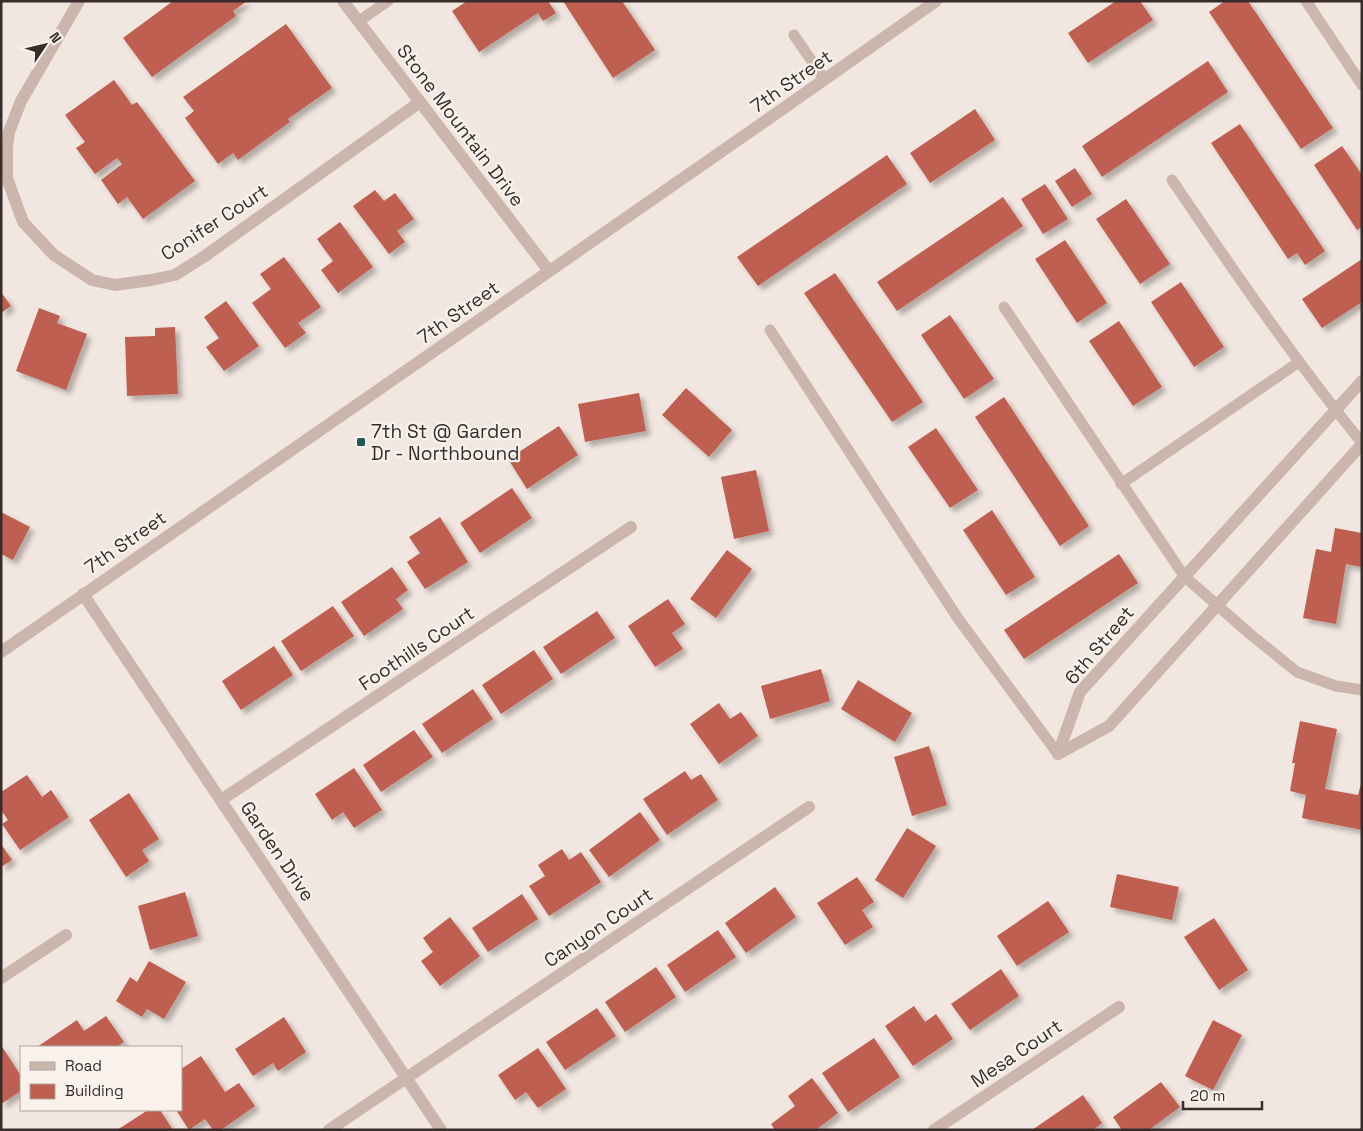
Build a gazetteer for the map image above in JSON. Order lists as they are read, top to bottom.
{
  "streets": {
    "street": [
      "7th Street",
      "Stone Mountain Drive",
      "Conifer Court",
      "6th Street",
      "Foothills Court",
      "Garden Drive",
      "Canyon Court",
      "Mesa Court"
    ]
  },
  "crossings": [
    ["7th Street", "Stone Mountain Drive"],
    ["7th Street", "Garden Drive"],
    ["Stone Mountain Drive", "Conifer Court"],
    ["Foothills Court", "Garden Drive"],
    ["Garden Drive", "Canyon Court"]
  ],
  "places": {
    "transit": ["7th St @ Garden Dr - Northbound"]
  },
  "legend": ["Road", "Building"],
  "scale_bar": "20 m",
  "north": "top right"
}
